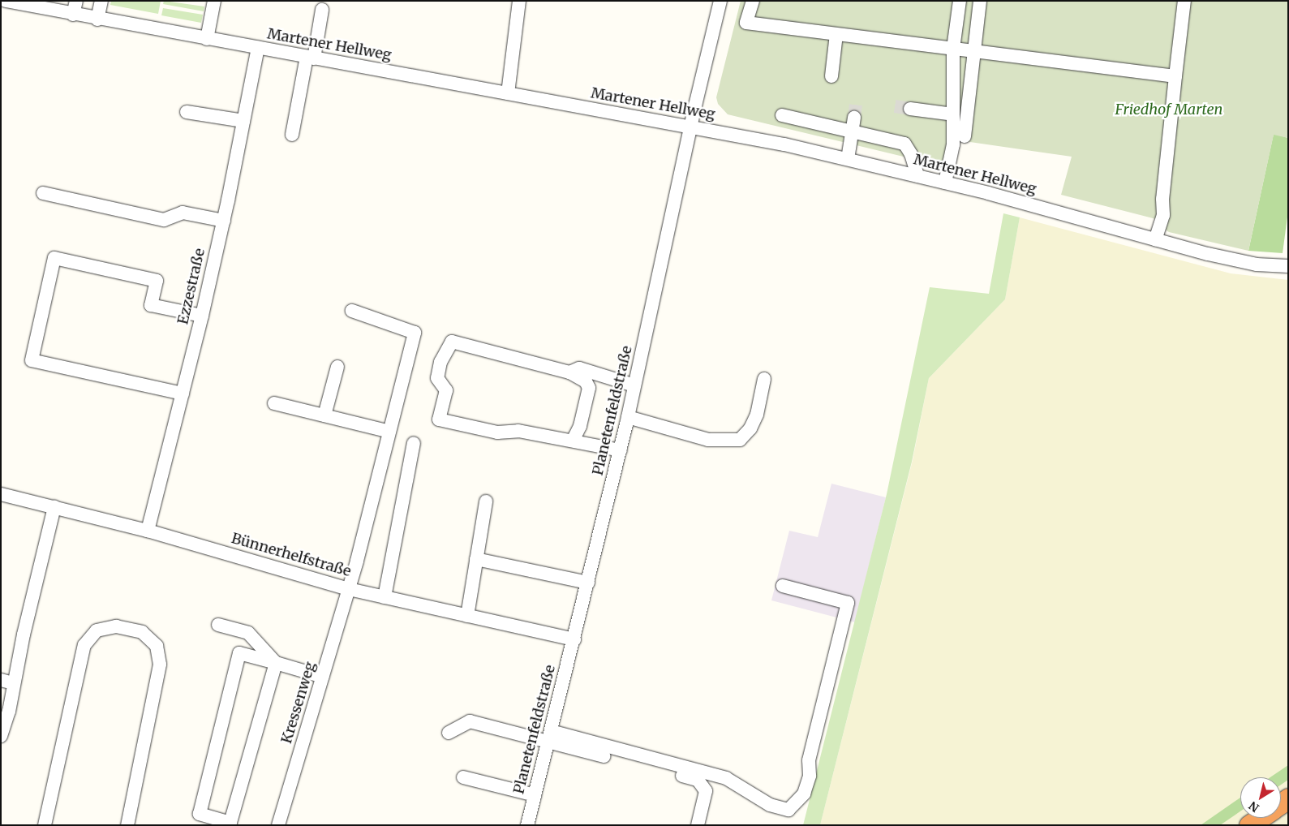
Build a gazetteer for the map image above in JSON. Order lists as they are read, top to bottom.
{
  "streets": {
    "street": [
      "Martener Hellweg",
      "Ezzestraße",
      "Planetenfeldstraße",
      "Bünnerhelfstraße",
      "Kressenweg"
    ]
  },
  "crossings": [
    ["Martener Hellweg", "Ezzestraße"],
    ["Martener Hellweg", "Planetenfeldstraße"],
    ["Ezzestraße", "Bünnerhelfstraße"],
    ["Planetenfeldstraße", "Bünnerhelfstraße"],
    ["Bünnerhelfstraße", "Kressenweg"]
  ],
  "parks": ["Friedhof Marten"],
  "north": "bottom left"
}
